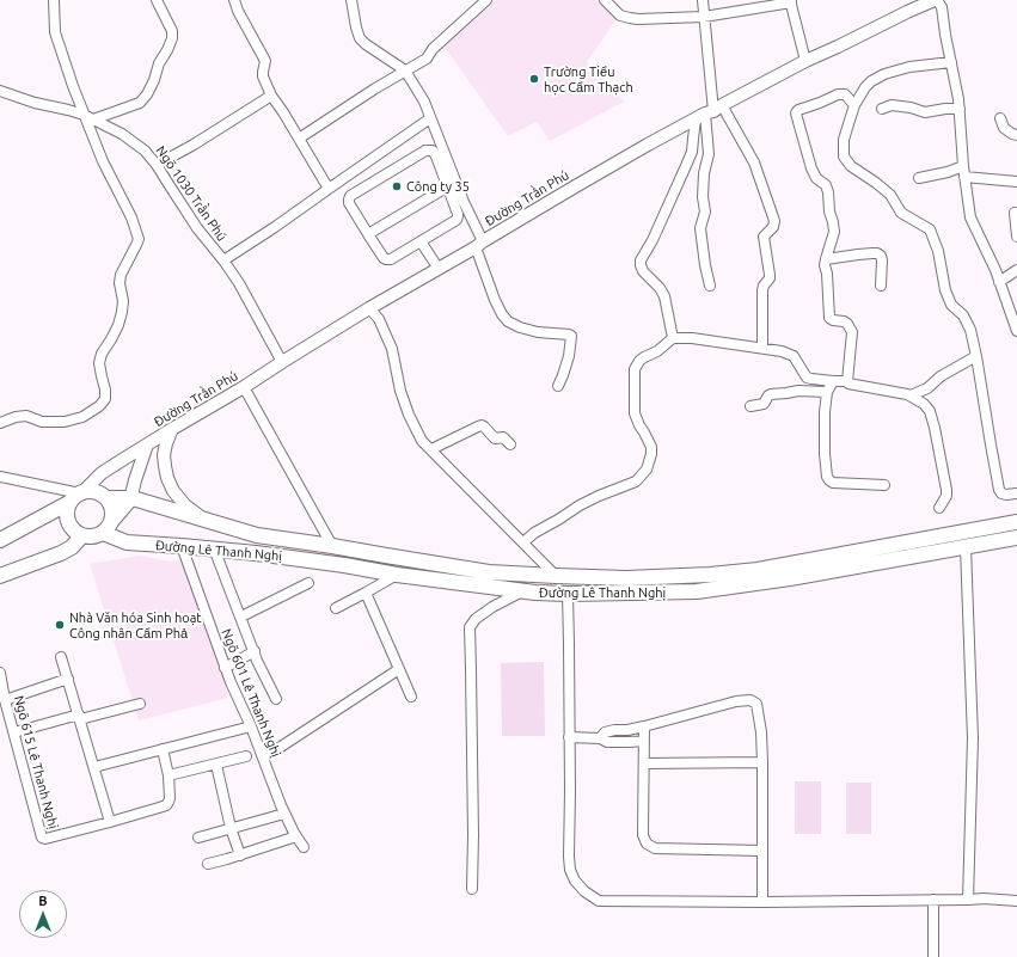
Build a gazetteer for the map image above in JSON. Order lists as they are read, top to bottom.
{
  "streets": {
    "highway": ["Đường Lê Thanh Nghị"],
    "main road": ["Đường Trần Phú"],
    "street": ["Ngõ 1030 Trần Phú", "Ngõ 601 Lê Thanh Nghị", "Ngõ 615 Lê Thanh Nghị"]
  },
  "crossings": [
    ["Ngõ 1030 Trần Phú", "Đường Trần Phú"],
    ["Đường Trần Phú", "Đường Lê Thanh Nghị"],
    ["Đường Lê Thanh Nghị", "Ngõ 601 Lê Thanh Nghị"]
  ],
  "places": ["Trường Tiểu học Cẩm Thạch", "Công ty 35", "Nhà Văn hóa Sinh hoạt Công nhân Cẩm Phả"],
  "north": "top"
}
